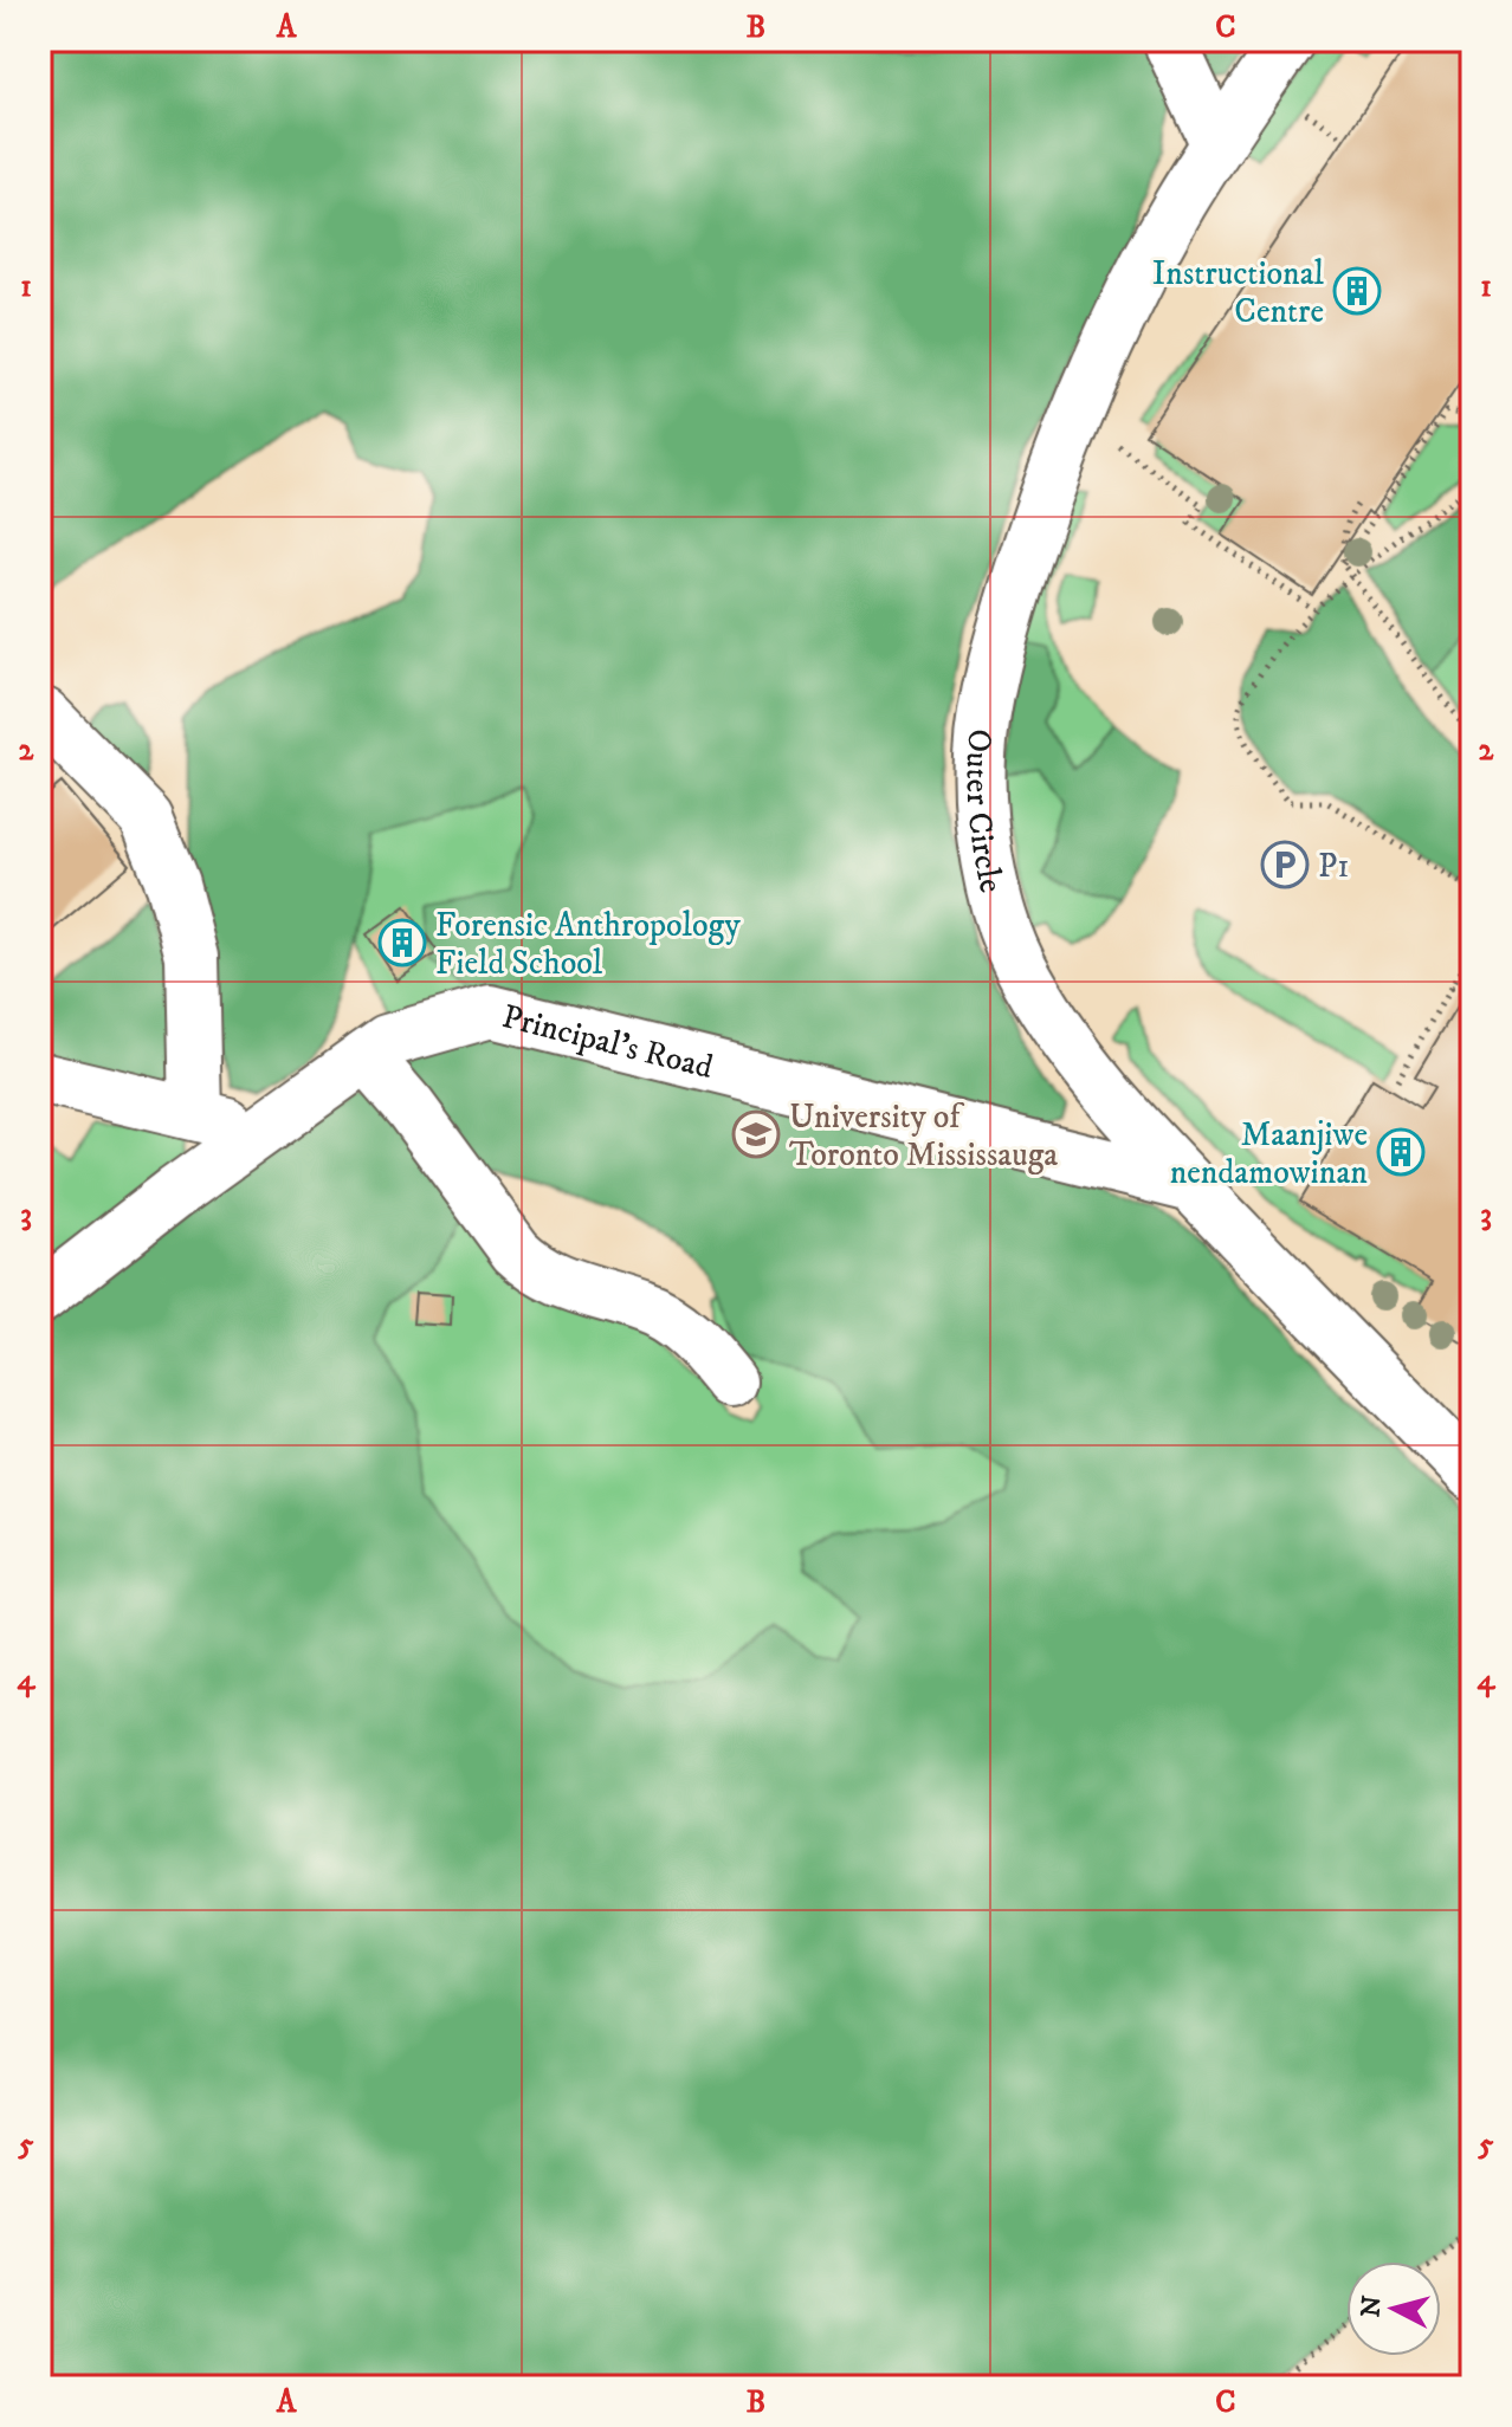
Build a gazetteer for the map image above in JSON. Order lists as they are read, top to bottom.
{
  "streets": {
    "street": ["Outer Circle", "Principal's Road"]
  },
  "crossings": [
    ["Outer Circle", "Principal's Road"]
  ],
  "places": {
    "building": ["Instructional Centre", "Forensic Anthropology Field School", "Maanjiwe nendamowinan"],
    "parking": ["P1"],
    "school or university": ["University of Toronto Mississauga"]
  },
  "north": "left",
  "grid": {
    "columns": ["A", "B", "C"],
    "rows": [
      "1",
      "2",
      "3",
      "4",
      "5"
    ]
  }
}
